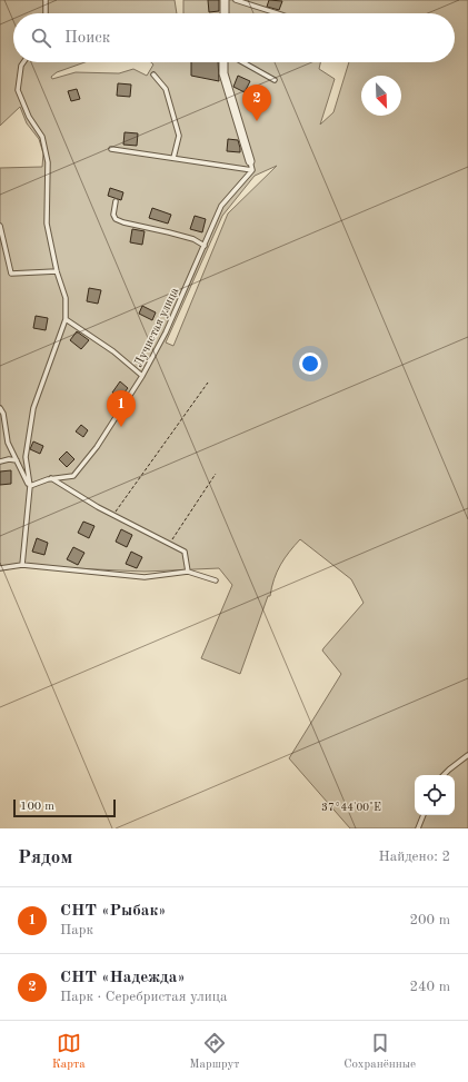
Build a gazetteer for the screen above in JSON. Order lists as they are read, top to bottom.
{
  "streets": {
    "lane": ["Лучистая улица"]
  },
  "scale_bar": "100 m",
  "north": "bottom right",
  "page": {
    "search": "Поиск",
    "pins": ["2", "1"],
    "scale": "100 m",
    "heading": ["Рядом", "Найдено: 2"],
    "list": [
      {
        "mark": "1",
        "name": "СНТ «Рыбак»",
        "note": "Парк",
        "value": "200 m"
      },
      {
        "mark": "2",
        "name": "СНТ «Надежда»",
        "note": "Парк · Серебристая улица",
        "value": "240 m"
      }
    ],
    "nav": ["Карта", "Маршрут", "Сохранённые"]
  },
  "coordinates": ["37°44'00\"E"]
}
